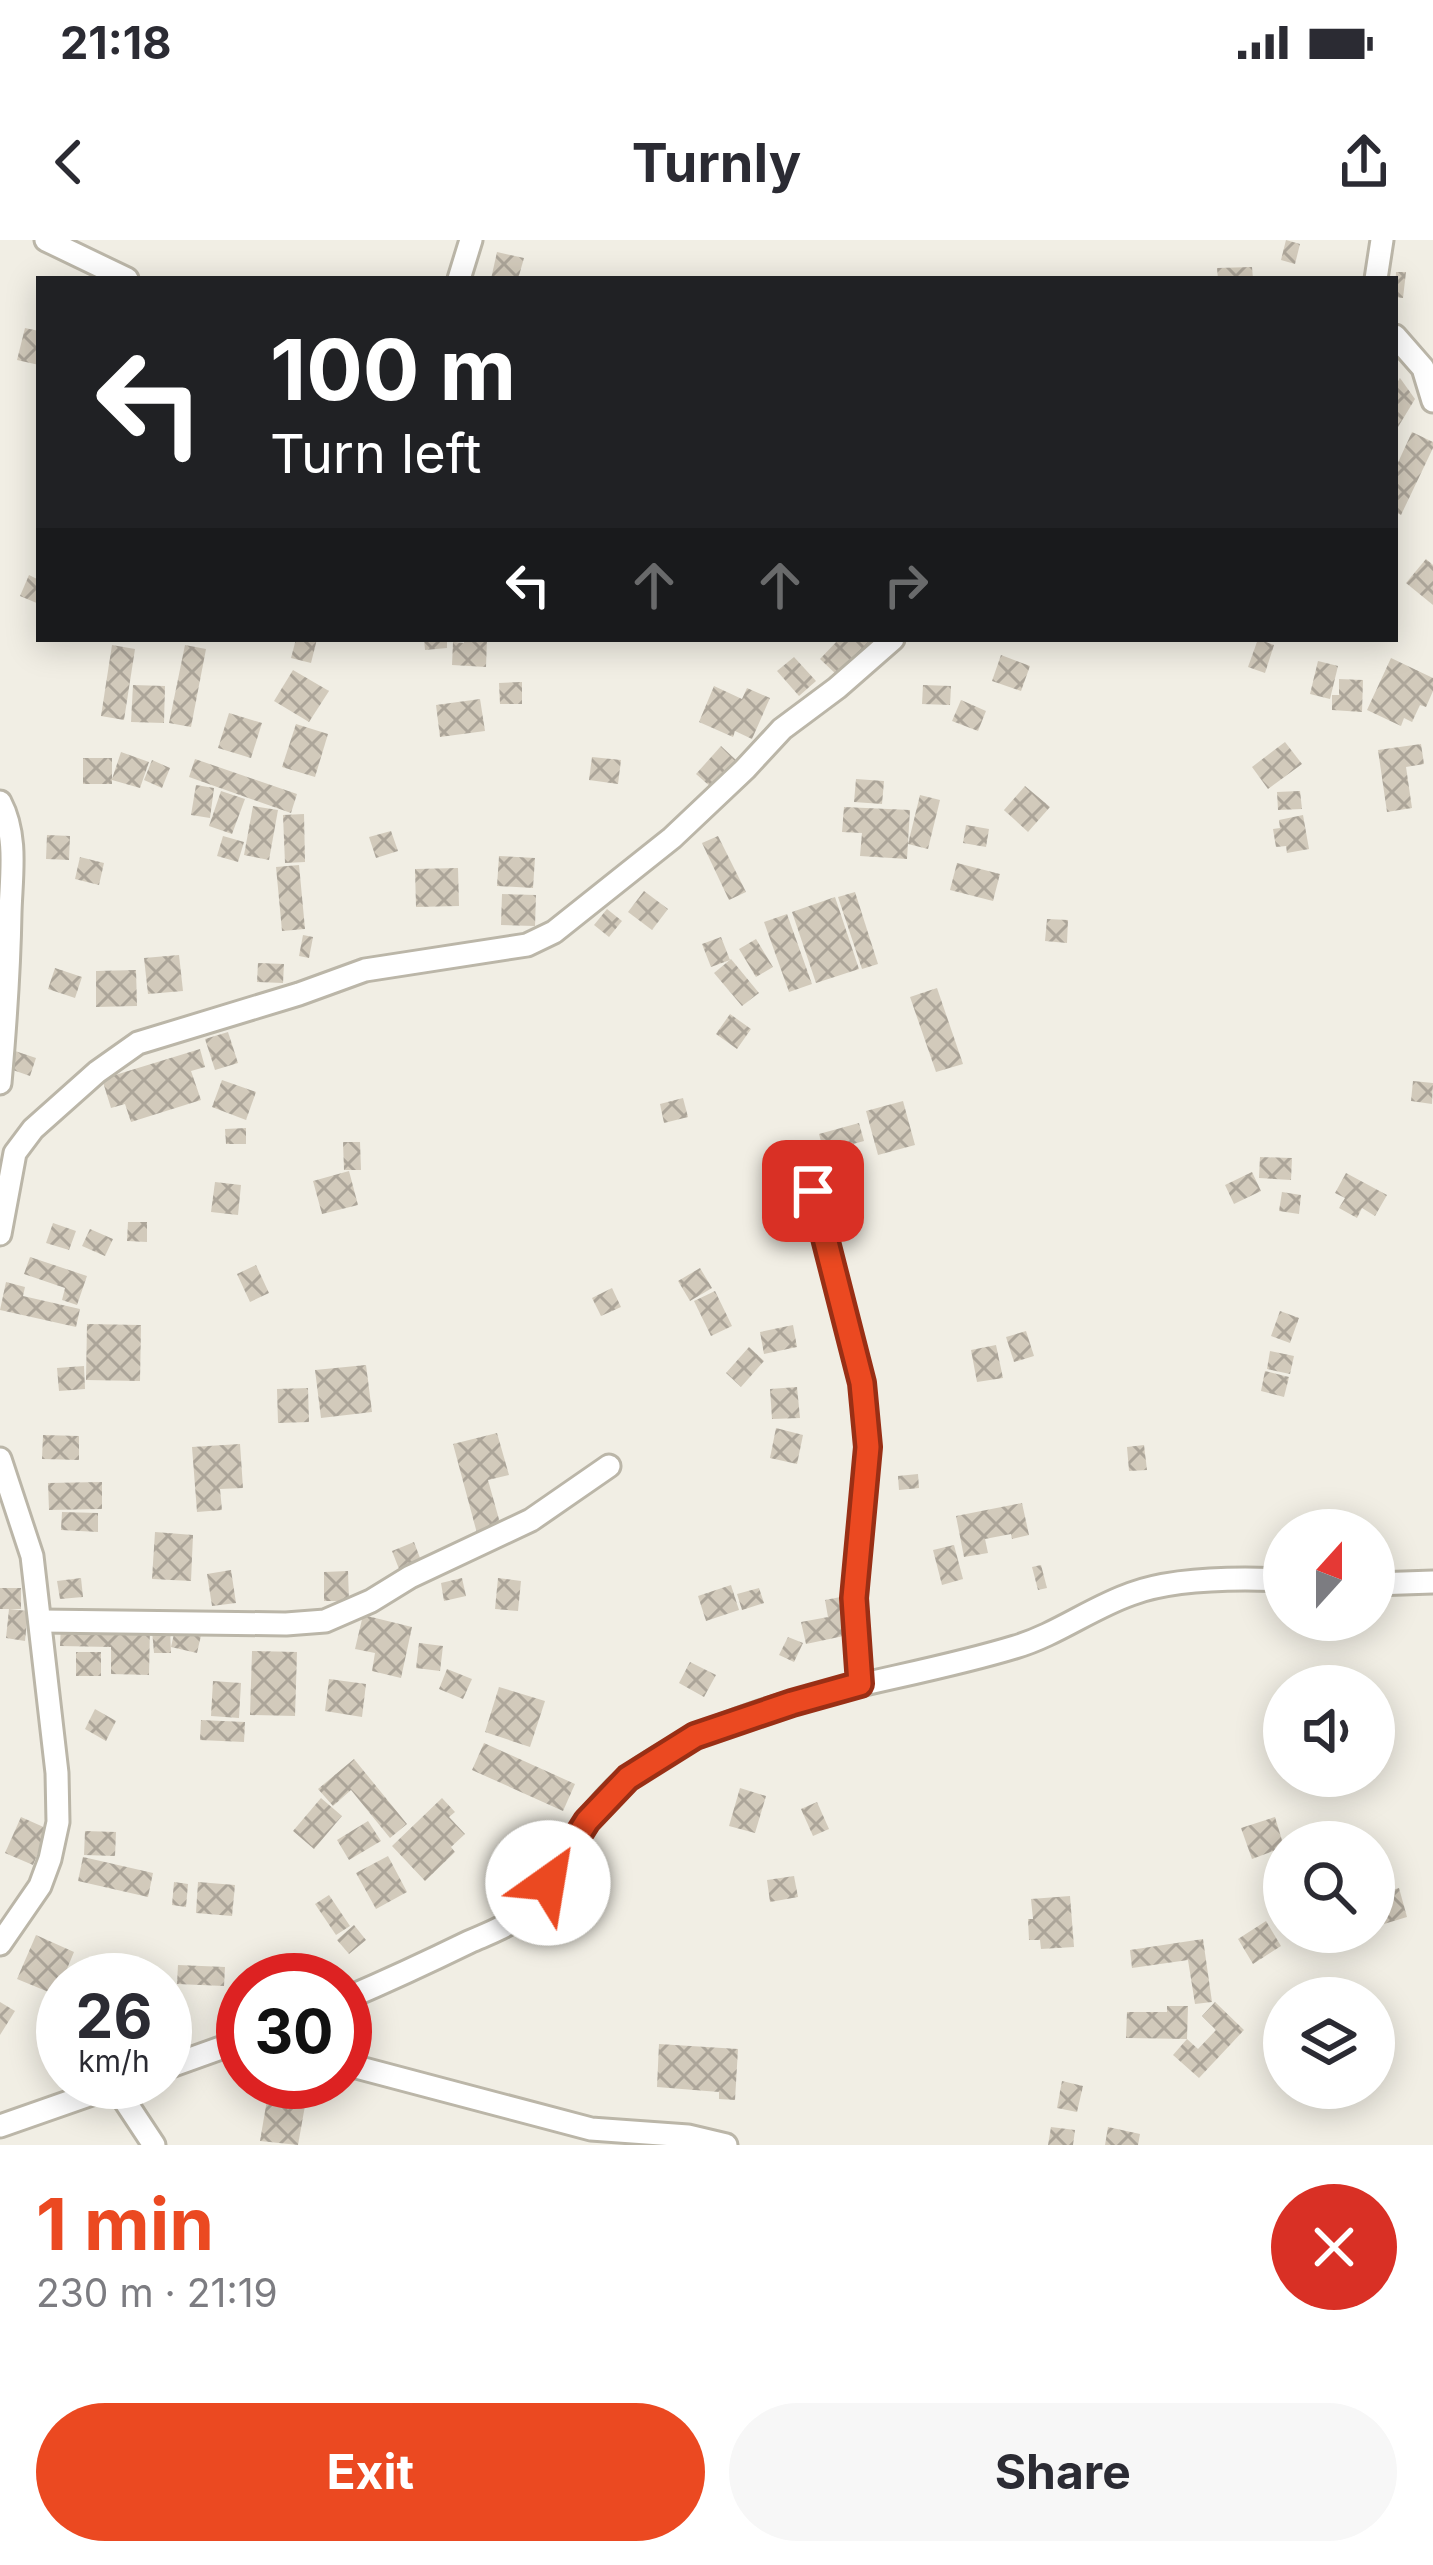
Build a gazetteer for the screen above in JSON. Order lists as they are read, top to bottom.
{
  "north": "top",
  "page": {
    "status": "21:18",
    "header": "Turnly",
    "turn": ["100 m", "Turn left"],
    "speed": "26 km/h",
    "limit": "30",
    "heading": ["1 min", "230 m · 21:19"],
    "buttons": ["Exit", "Share"]
  }
}
